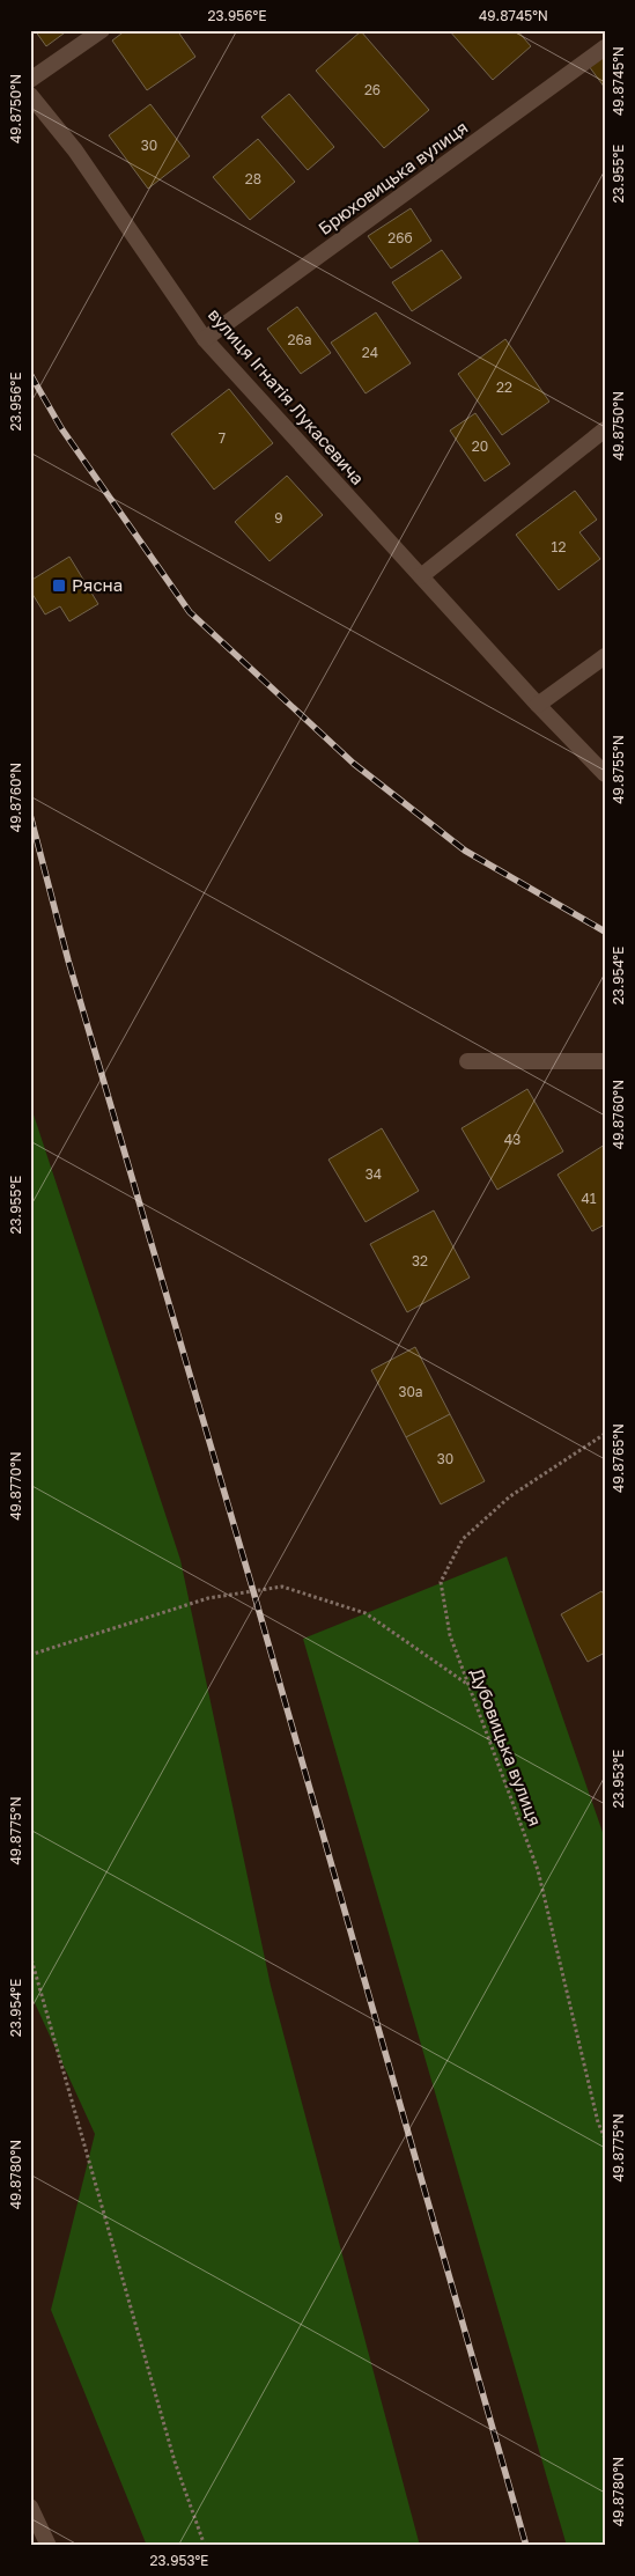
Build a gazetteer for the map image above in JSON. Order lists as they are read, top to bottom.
{
  "streets": {
    "street": ["Брюховицька вулиця", "вулиця Ігнатія Лукасевича"],
    "path": ["Дубовицька вулиця"]
  },
  "crossings": [
    ["Брюховицька вулиця", "вулиця Ігнатія Лукасевича"]
  ],
  "places": {
    "transit": ["Рясна"]
  },
  "house_numbers": [
    "26",
    "30",
    "28",
    "26б",
    "26а",
    "24",
    "22",
    "7",
    "20",
    "9",
    "12",
    "43",
    "34",
    "41",
    "32",
    "30а",
    "30"
  ],
  "coordinates": [
    "23.956°E",
    "49.8745°N",
    "49.8750°N",
    "23.955°E",
    "49.8755°N",
    "49.8760°N",
    "23.954°E",
    "49.8765°N",
    "49.8770°N",
    "23.953°E",
    "49.8775°N",
    "49.8780°N"
  ]
}
